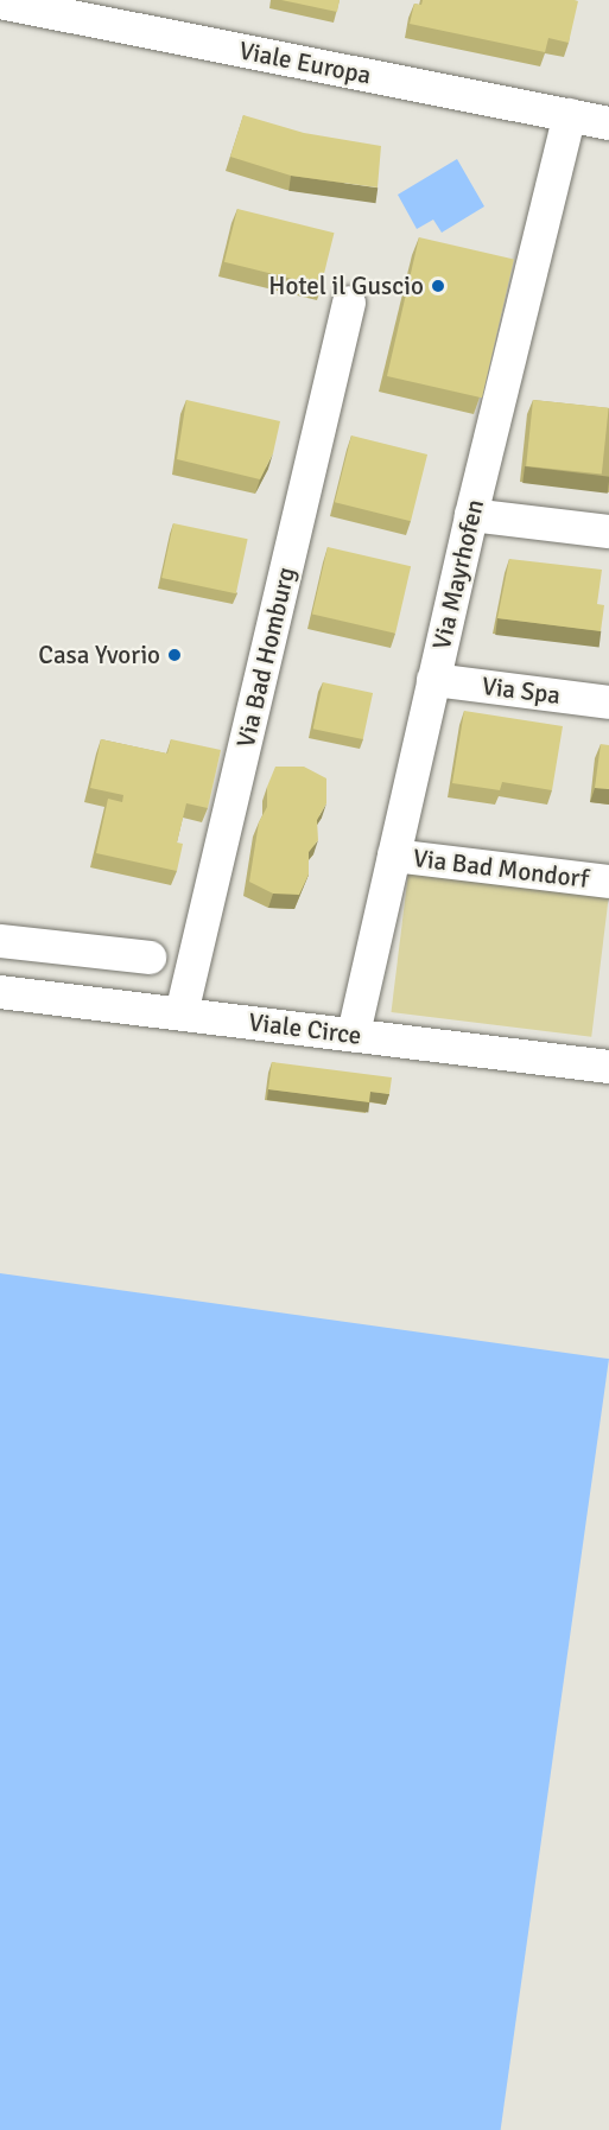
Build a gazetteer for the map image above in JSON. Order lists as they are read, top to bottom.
{
  "streets": {
    "street": [
      "Viale Europa",
      "Via Mayrhofen",
      "Via Bad Homburg",
      "Via Spa",
      "Via Bad Mondorf",
      "Viale Circe"
    ]
  },
  "crossings": [
    ["Viale Europa", "Via Mayrhofen"],
    ["Via Mayrhofen", "Via Spa"],
    ["Via Mayrhofen", "Via Bad Mondorf"],
    ["Via Mayrhofen", "Viale Circe"],
    ["Via Bad Homburg", "Viale Circe"]
  ],
  "places": ["Hotel il Guscio", "Casa Yvorio"]
}
